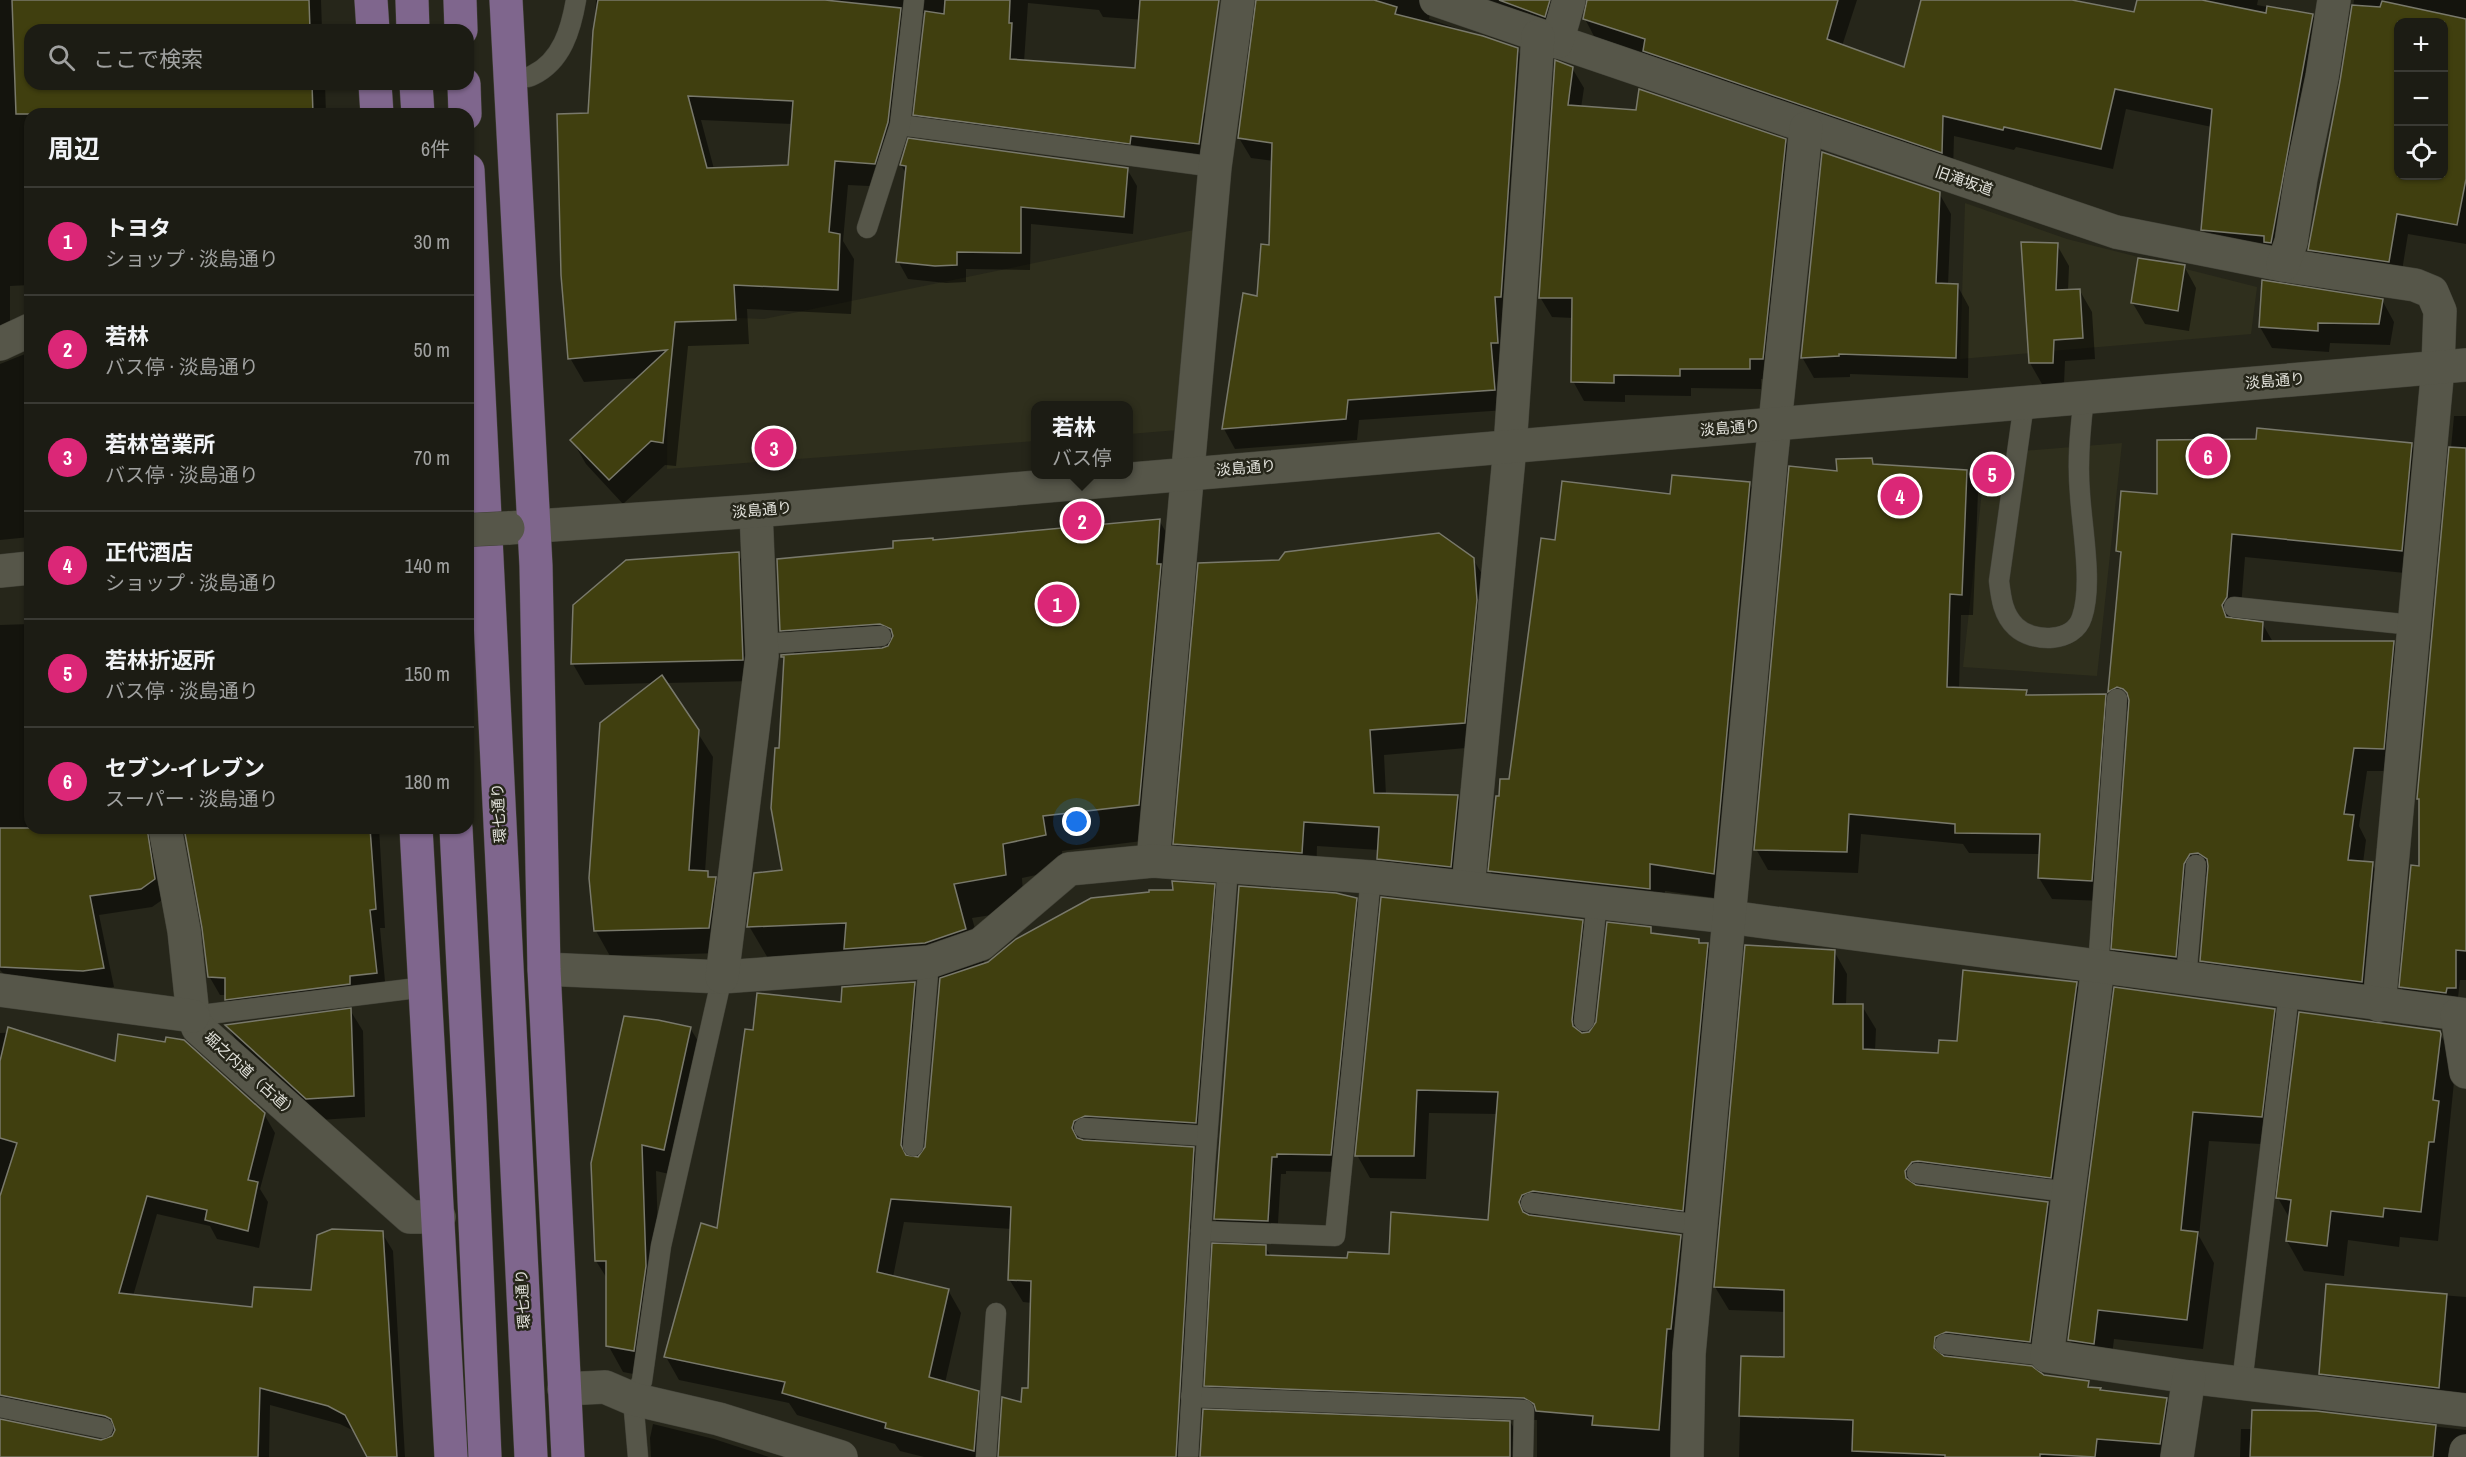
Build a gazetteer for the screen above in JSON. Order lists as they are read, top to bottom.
{
  "streets": {
    "main road": ["環七通り"],
    "street": ["旧滝坂道", "淡島通り", "堀之内道（古道）"]
  },
  "crossings": [
    ["旧滝坂道", "淡島通り"]
  ],
  "page": {
    "map_buttons": ["+", "−"],
    "search": "ここで検索",
    "heading": ["周辺", "6件"],
    "list": [
      {
        "mark": "1",
        "name": "トヨタ",
        "note": "ショップ · 淡島通り",
        "value": "30 m"
      },
      {
        "mark": "2",
        "name": "若林",
        "note": "バス停 · 淡島通り",
        "value": "50 m"
      },
      {
        "mark": "3",
        "name": "若林営業所",
        "note": "バス停 · 淡島通り",
        "value": "70 m"
      },
      {
        "mark": "4",
        "name": "正代酒店",
        "note": "ショップ · 淡島通り",
        "value": "140 m"
      },
      {
        "mark": "5",
        "name": "若林折返所",
        "note": "バス停 · 淡島通り",
        "value": "150 m"
      },
      {
        "mark": "6",
        "name": "セブン-イレブン",
        "note": "スーパー · 淡島通り",
        "value": "180 m"
      }
    ],
    "popup": ["若林", "バス停"],
    "pins": [
      "3",
      "6",
      "5",
      "4",
      "2",
      "1"
    ]
  }
}
